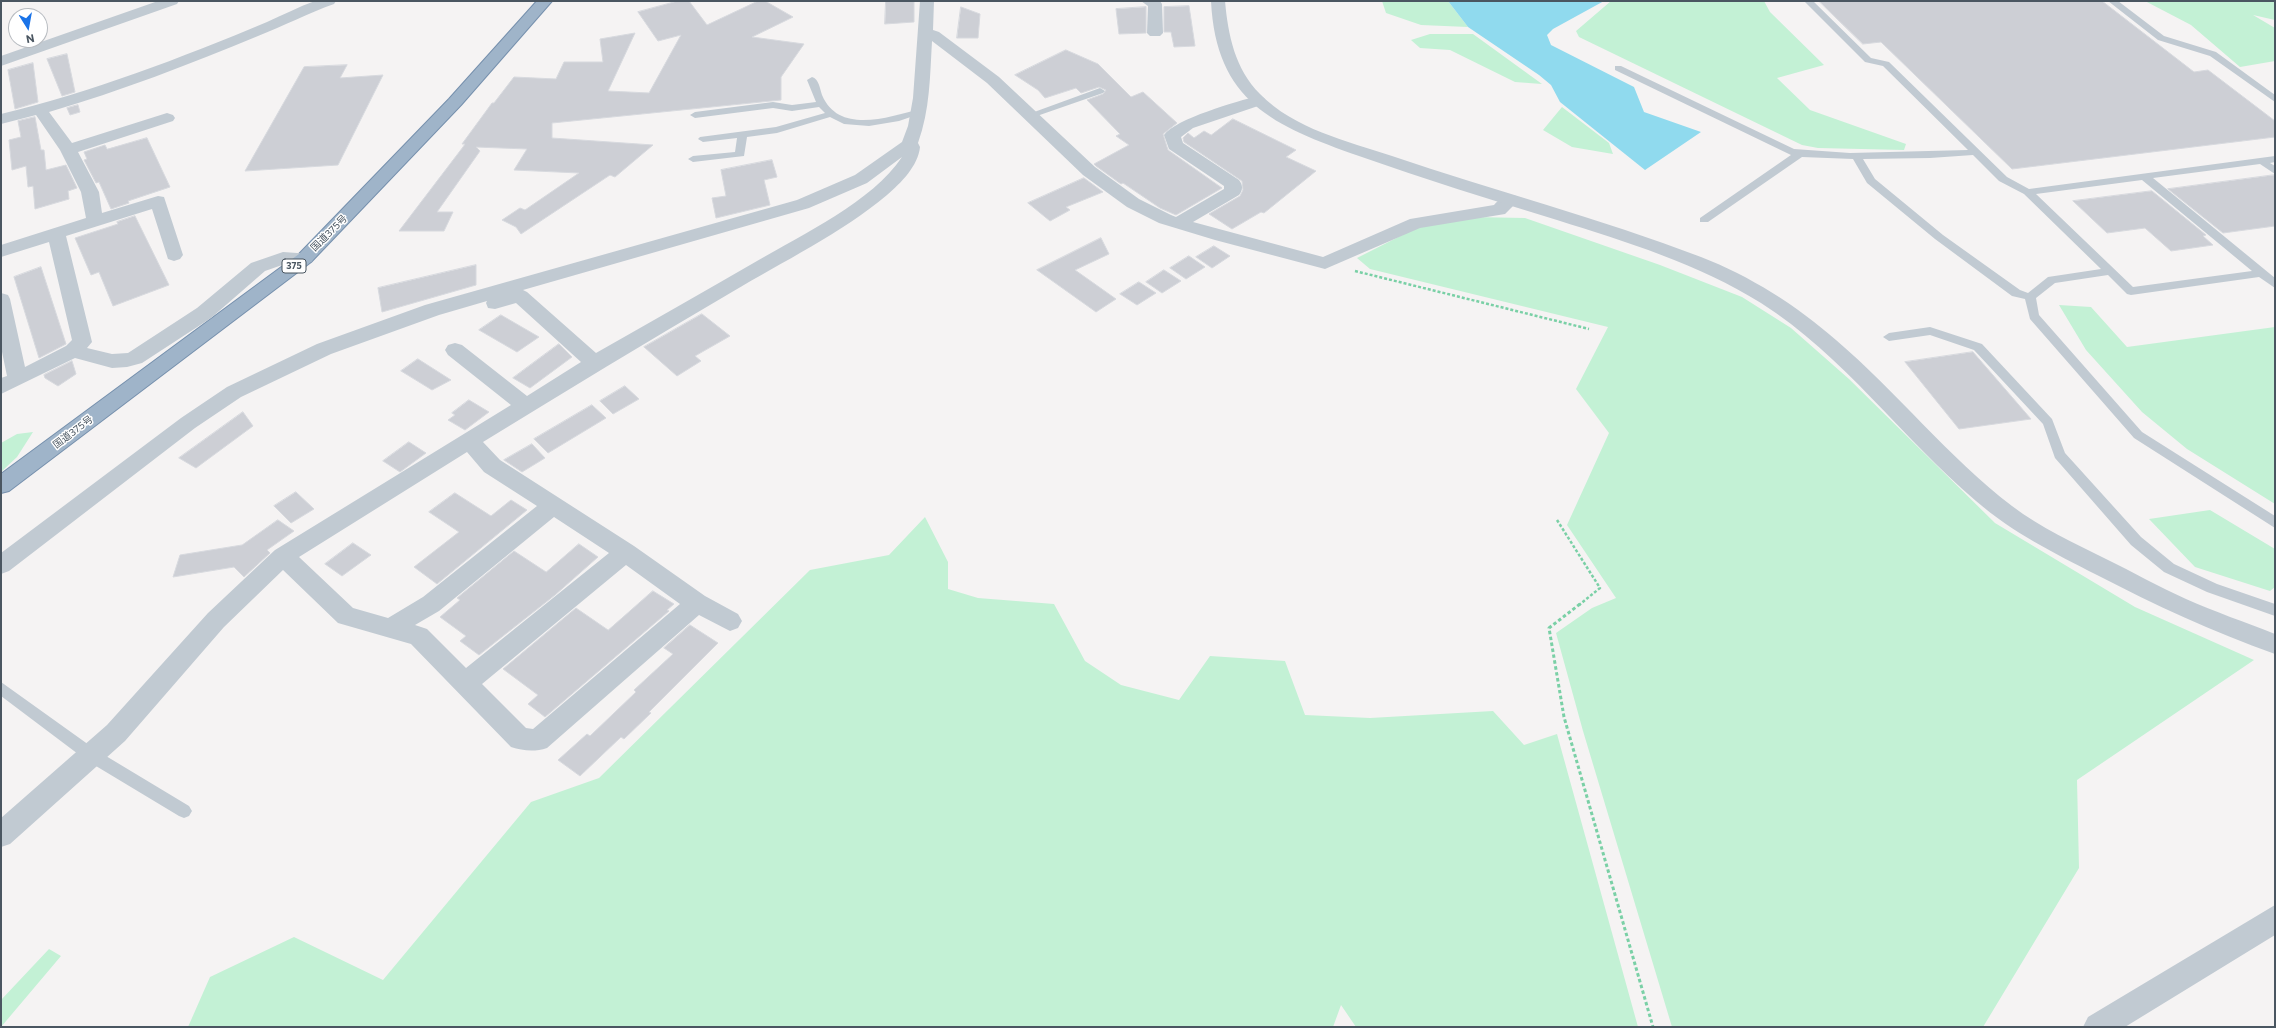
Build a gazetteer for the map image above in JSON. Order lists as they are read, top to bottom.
{
  "streets": {
    "highway": ["国道375号", "375"]
  },
  "north": "bottom"
}
